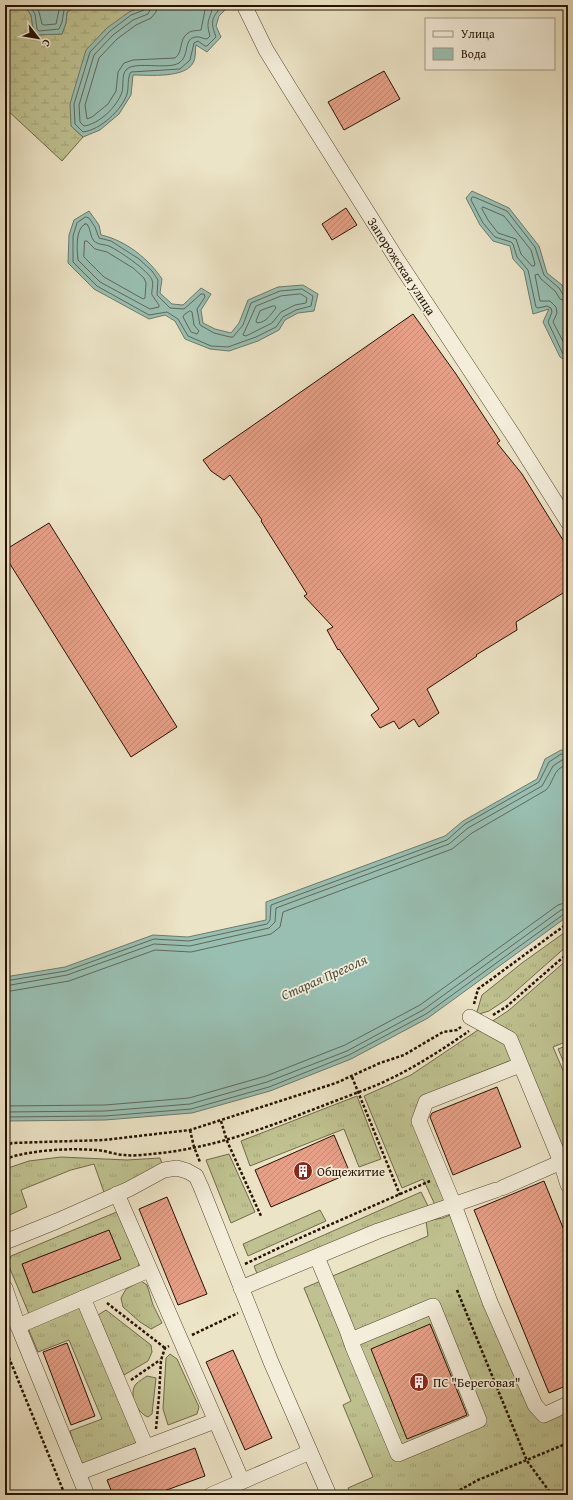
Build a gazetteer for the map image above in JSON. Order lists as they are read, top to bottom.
{
  "streets": {
    "street": ["Запорожская улица"]
  },
  "water": ["Старая Преголя"],
  "places": {
    "building": ["Общежитие", "ПС \"Береговая\""]
  },
  "legend": ["Улица", "Вода"],
  "north": "bottom right"
}
